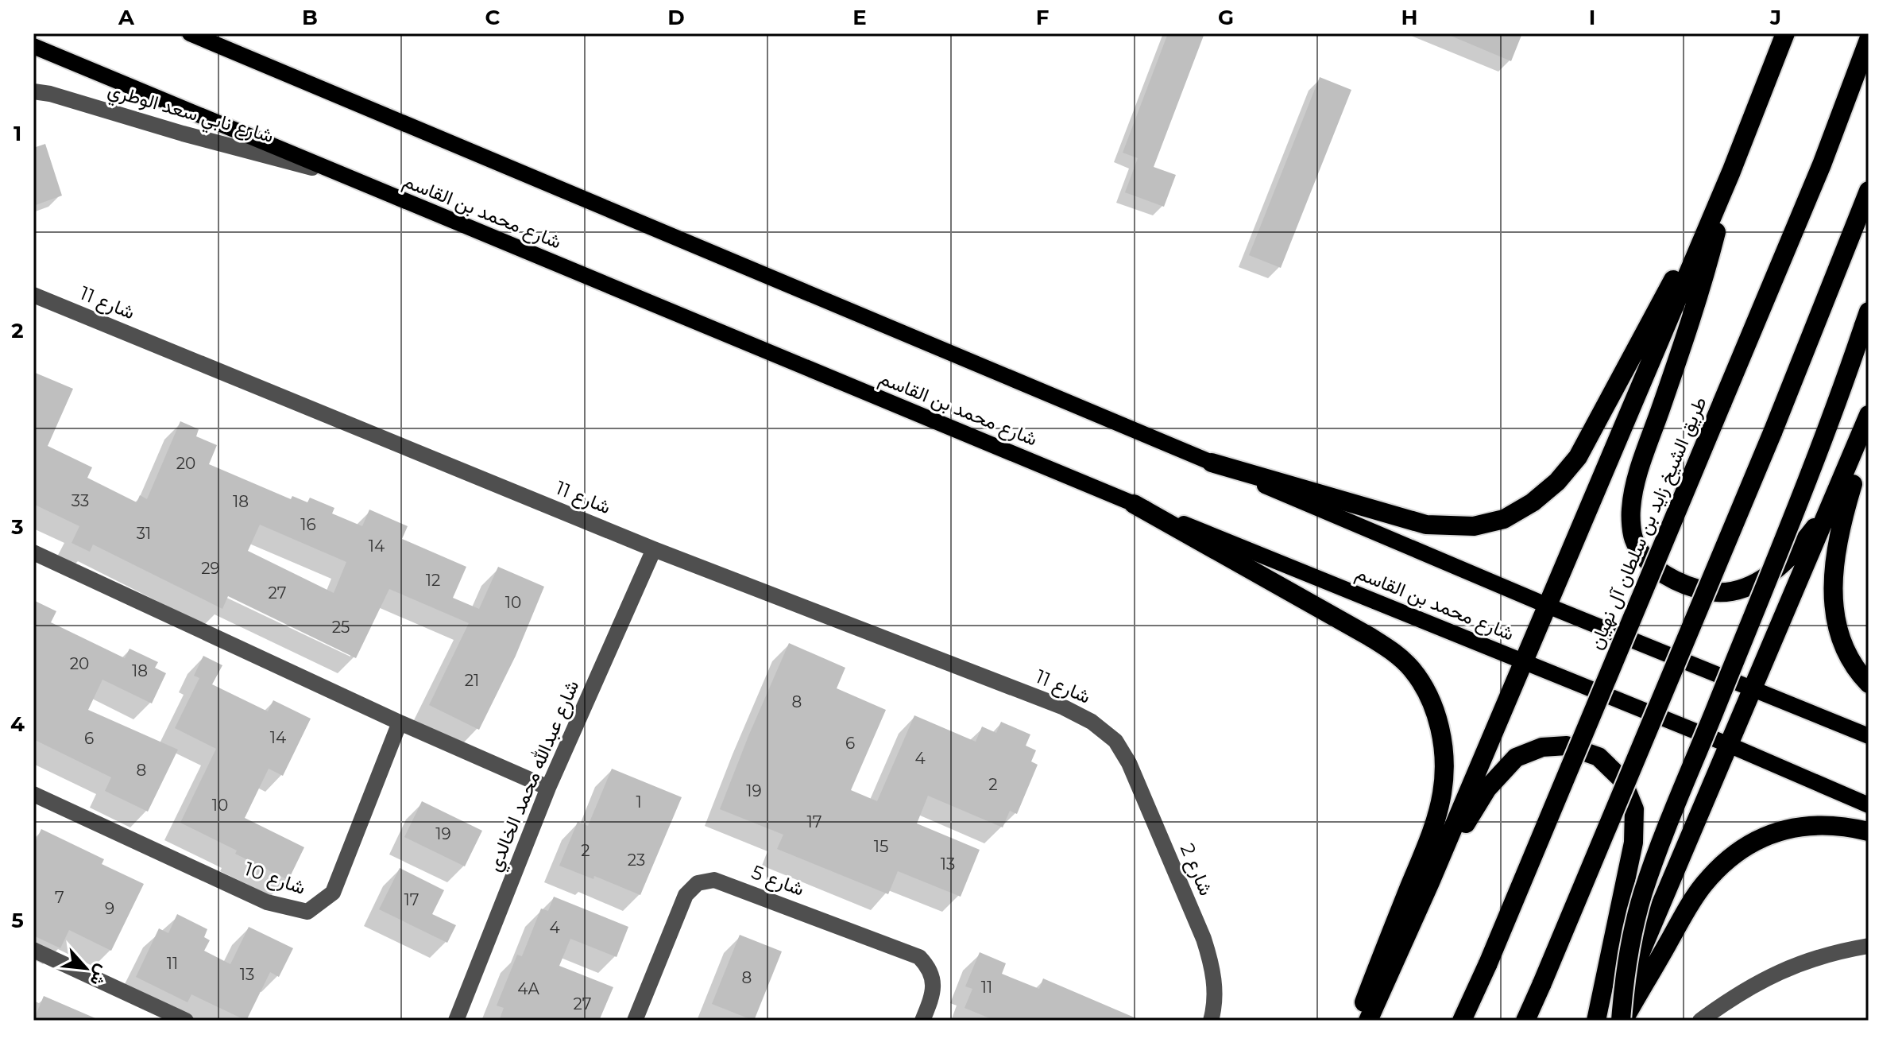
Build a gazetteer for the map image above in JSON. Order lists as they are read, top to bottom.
{
  "streets": {
    "highway": ["طريق الشيخ زايد بن سلطان آل نهيان"],
    "main road": ["شارع محمد بن القاسم"],
    "street": [
      "شارع نابي سعد الوطري",
      "شارع 11",
      "شارع عبدالله محمد الخالدي",
      "شارع 2",
      "شارع 10",
      "شارع 5"
    ]
  },
  "crossings": [
    ["شارع نابي سعد الوطري", "شارع محمد بن القاسم"],
    ["شارع 11", "شارع عبدالله محمد الخالدي"],
    ["شارع 11", "شارع 2"]
  ],
  "house_numbers": [
    "20",
    "33",
    "18",
    "16",
    "31",
    "14",
    "29",
    "12",
    "27",
    "10",
    "25",
    "20",
    "18",
    "21",
    "8",
    "14",
    "6",
    "6",
    "4",
    "8",
    "2",
    "19",
    "1",
    "10",
    "17",
    "19",
    "15",
    "2",
    "23",
    "13",
    "7",
    "17",
    "9",
    "4",
    "11",
    "13",
    "8",
    "11",
    "4A",
    "27"
  ],
  "north": "bottom right",
  "grid": {
    "columns": [
      "A",
      "B",
      "C",
      "D",
      "E",
      "F",
      "G",
      "H",
      "I",
      "J"
    ],
    "rows": [
      "1",
      "2",
      "3",
      "4",
      "5"
    ]
  }
}
